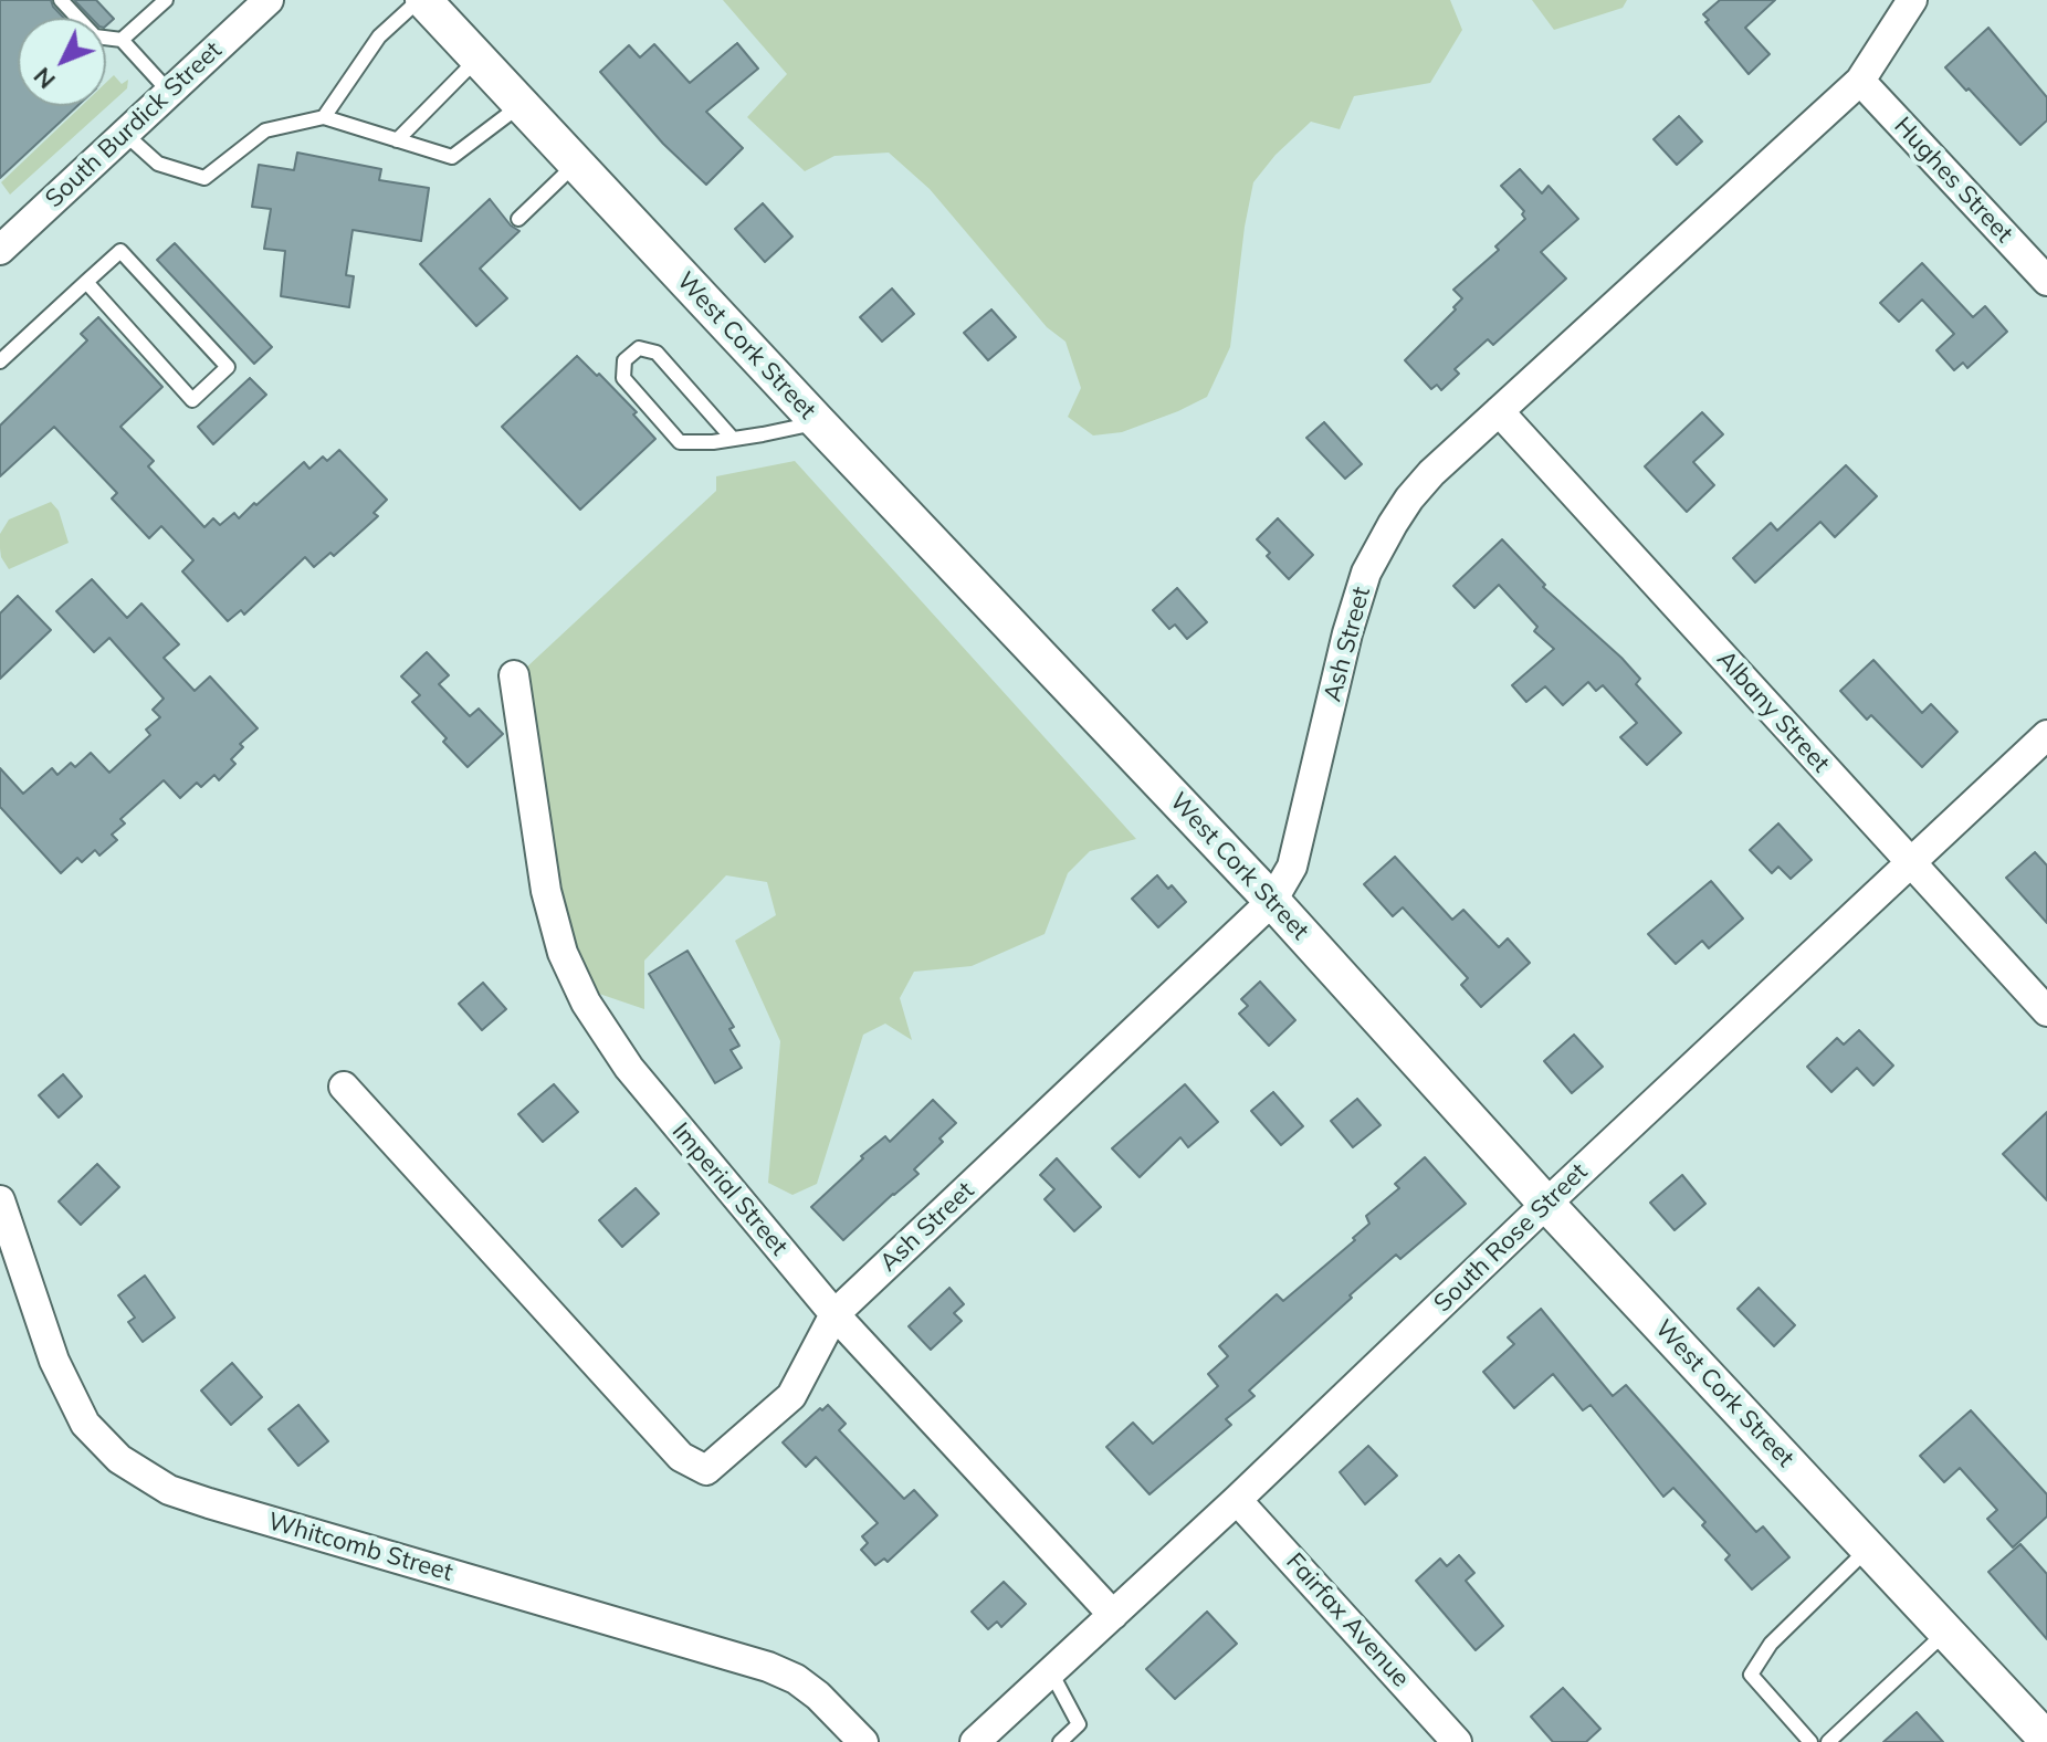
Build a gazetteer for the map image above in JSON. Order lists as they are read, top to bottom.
{
  "streets": {
    "street": [
      "South Burdick Street",
      "Hughes Street",
      "West Cork Street",
      "Ash Street",
      "Albany Street",
      "Imperial Street",
      "South Rose Street",
      "Whitcomb Street",
      "Fairfax Avenue"
    ]
  },
  "crossings": [
    ["Hughes Street", "Ash Street"],
    ["West Cork Street", "Ash Street"],
    ["West Cork Street", "South Rose Street"],
    ["Ash Street", "Albany Street"],
    ["Ash Street", "Imperial Street"],
    ["Albany Street", "South Rose Street"],
    ["Imperial Street", "South Rose Street"],
    ["South Rose Street", "Fairfax Avenue"]
  ],
  "north": "bottom left"
}
